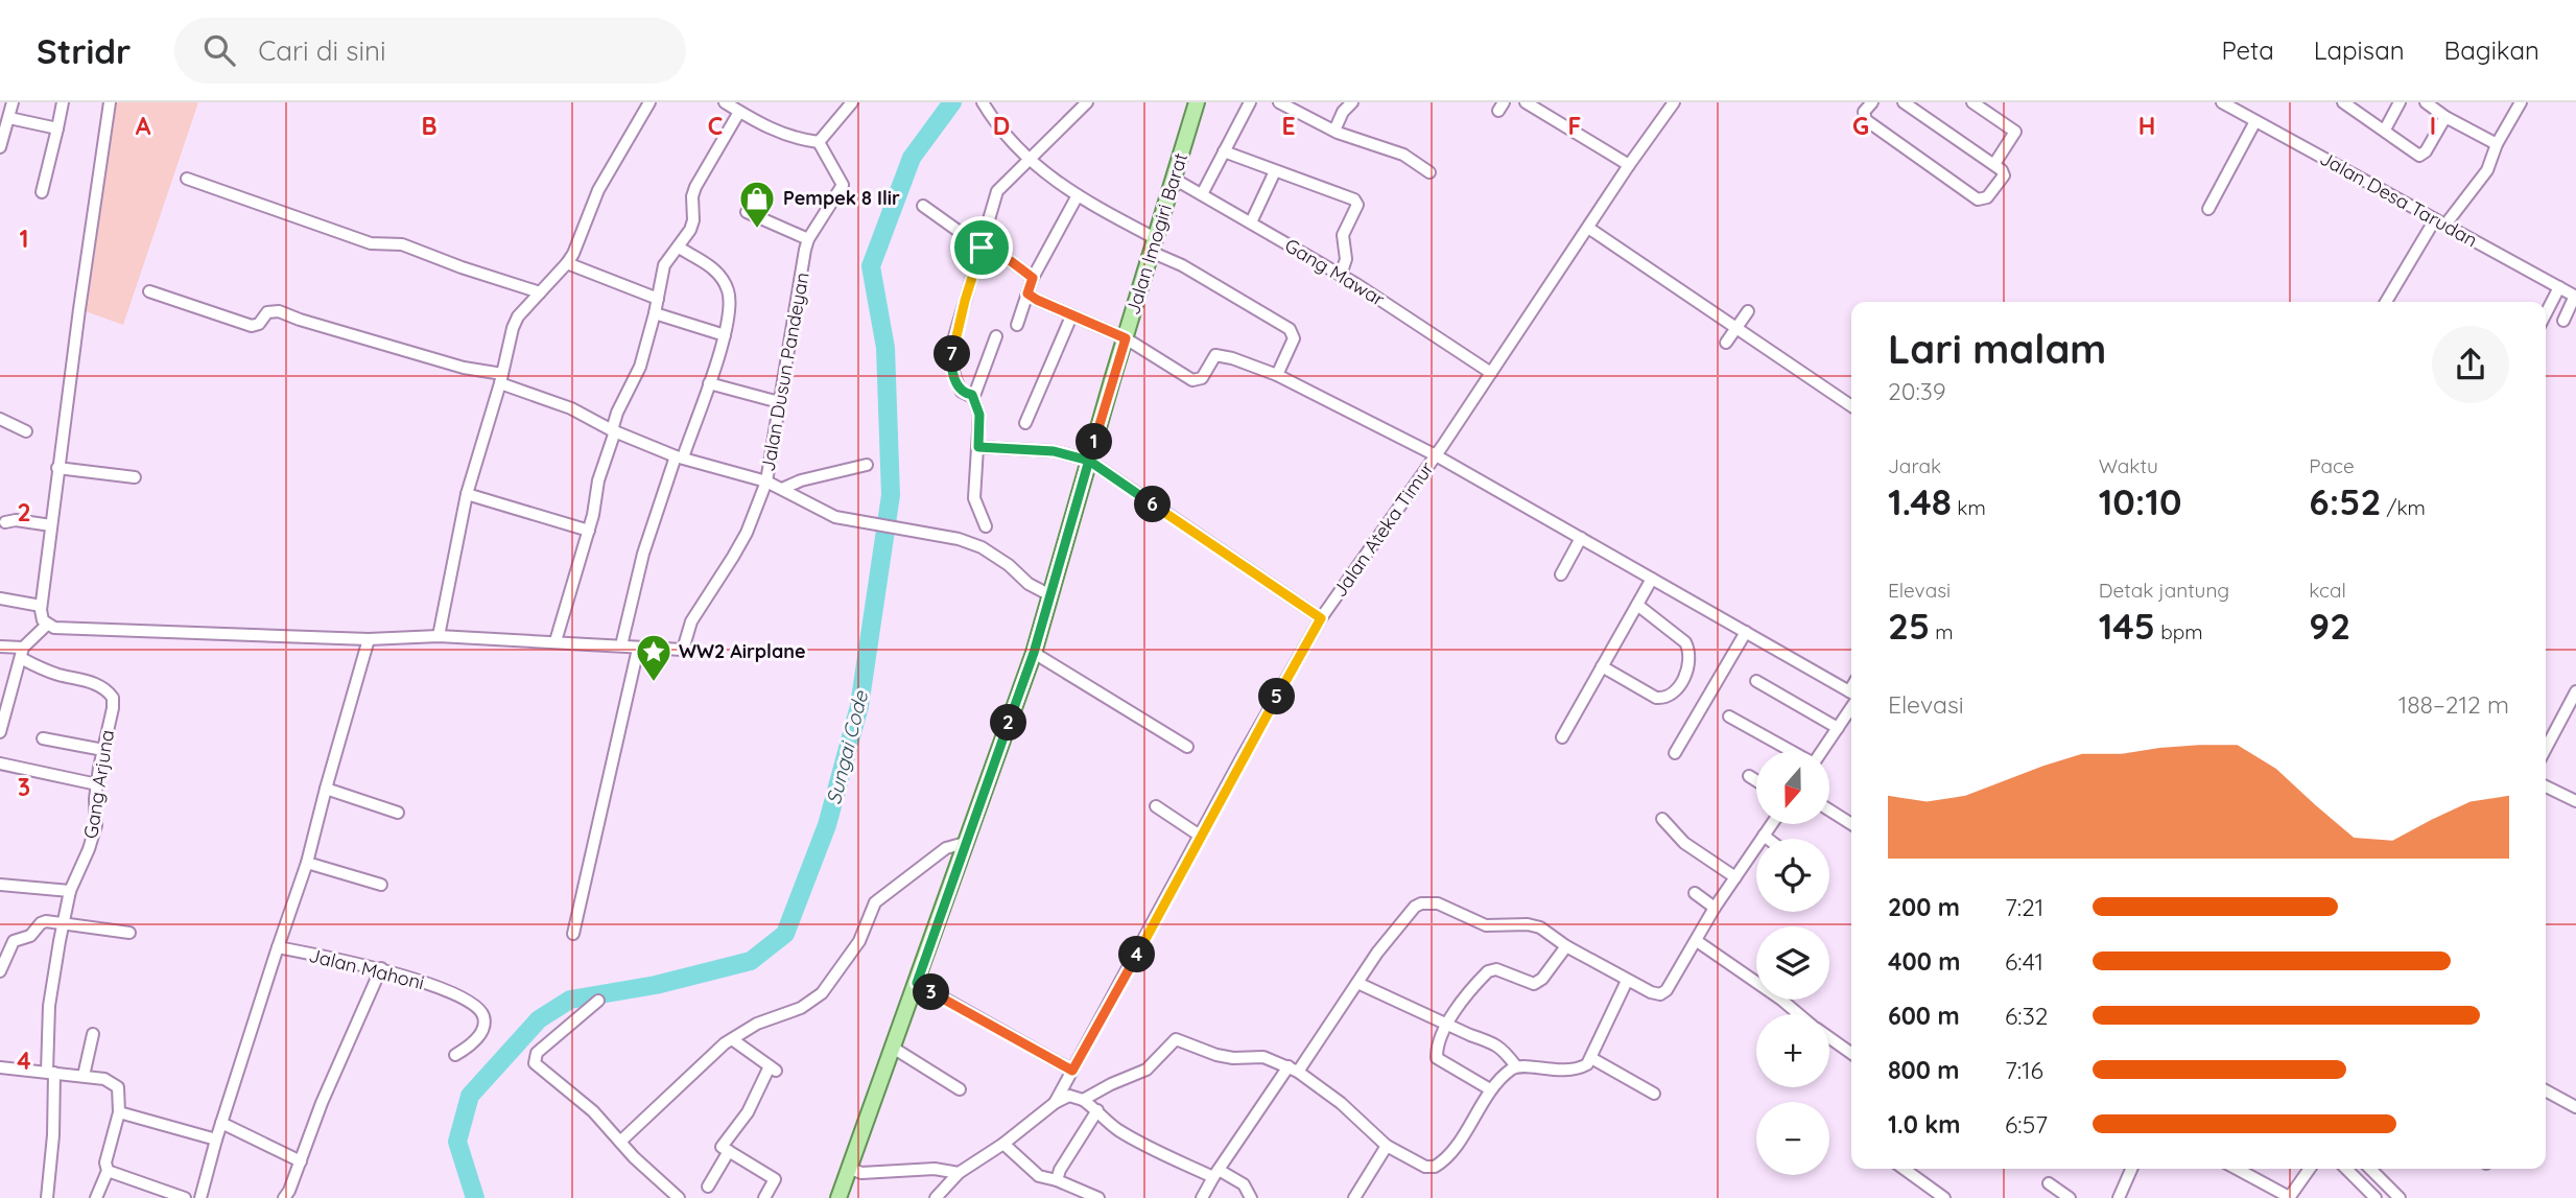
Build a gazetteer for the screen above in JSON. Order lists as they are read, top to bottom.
{
  "streets": {
    "main road": ["Jalan Imogiri Barat"],
    "street": [
      "Jalan Desa Tarudan",
      "Gang Mawar",
      "Jalan Dusun Pandeyan",
      "Jalan Ateka Timur",
      "Gang Arjuna",
      "Jalan Mahoni"
    ]
  },
  "crossings": [
    ["Jalan Imogiri Barat", "Gang Mawar"],
    ["Jalan Imogiri Barat", "Jalan Dusun Pandeyan"],
    ["Gang Mawar", "Jalan Ateka Timur"]
  ],
  "water": ["Sungai Code"],
  "places": {
    "shop": ["Pempek 8 Ilir"],
    "place": ["WW2 Airplane"]
  },
  "north": "bottom",
  "page": {
    "header": "Stridr",
    "search": "Cari di sini",
    "nav": ["Peta", "Lapisan", "Bagikan"],
    "heading": ["Lari malam", "20:39"],
    "pins": [
      "7",
      "1",
      "6",
      "5",
      "2",
      "4",
      "3"
    ],
    "stats": [
      ["Jarak", "1.48 km"],
      ["Waktu", "10:10"],
      ["Pace", "6:52 /km"],
      ["Elevasi", "25 m"],
      ["Detak jantung", "145 bpm"],
      ["kcal", "92"]
    ],
    "chart": ["Elevasi", "188–212 m"],
    "map_buttons": ["+", "−"],
    "list": [
      {
        "name": "200 m",
        "note": "7:21"
      },
      {
        "name": "400 m",
        "note": "6:41"
      },
      {
        "name": "600 m",
        "note": "6:32"
      },
      {
        "name": "800 m",
        "note": "7:16"
      },
      {
        "name": "1.0 km",
        "note": "6:57"
      }
    ]
  },
  "grid": {
    "columns": [
      "A",
      "B",
      "C",
      "D",
      "E",
      "F",
      "G",
      "H",
      "I"
    ],
    "rows": [
      "1",
      "2",
      "3",
      "4"
    ]
  }
}
